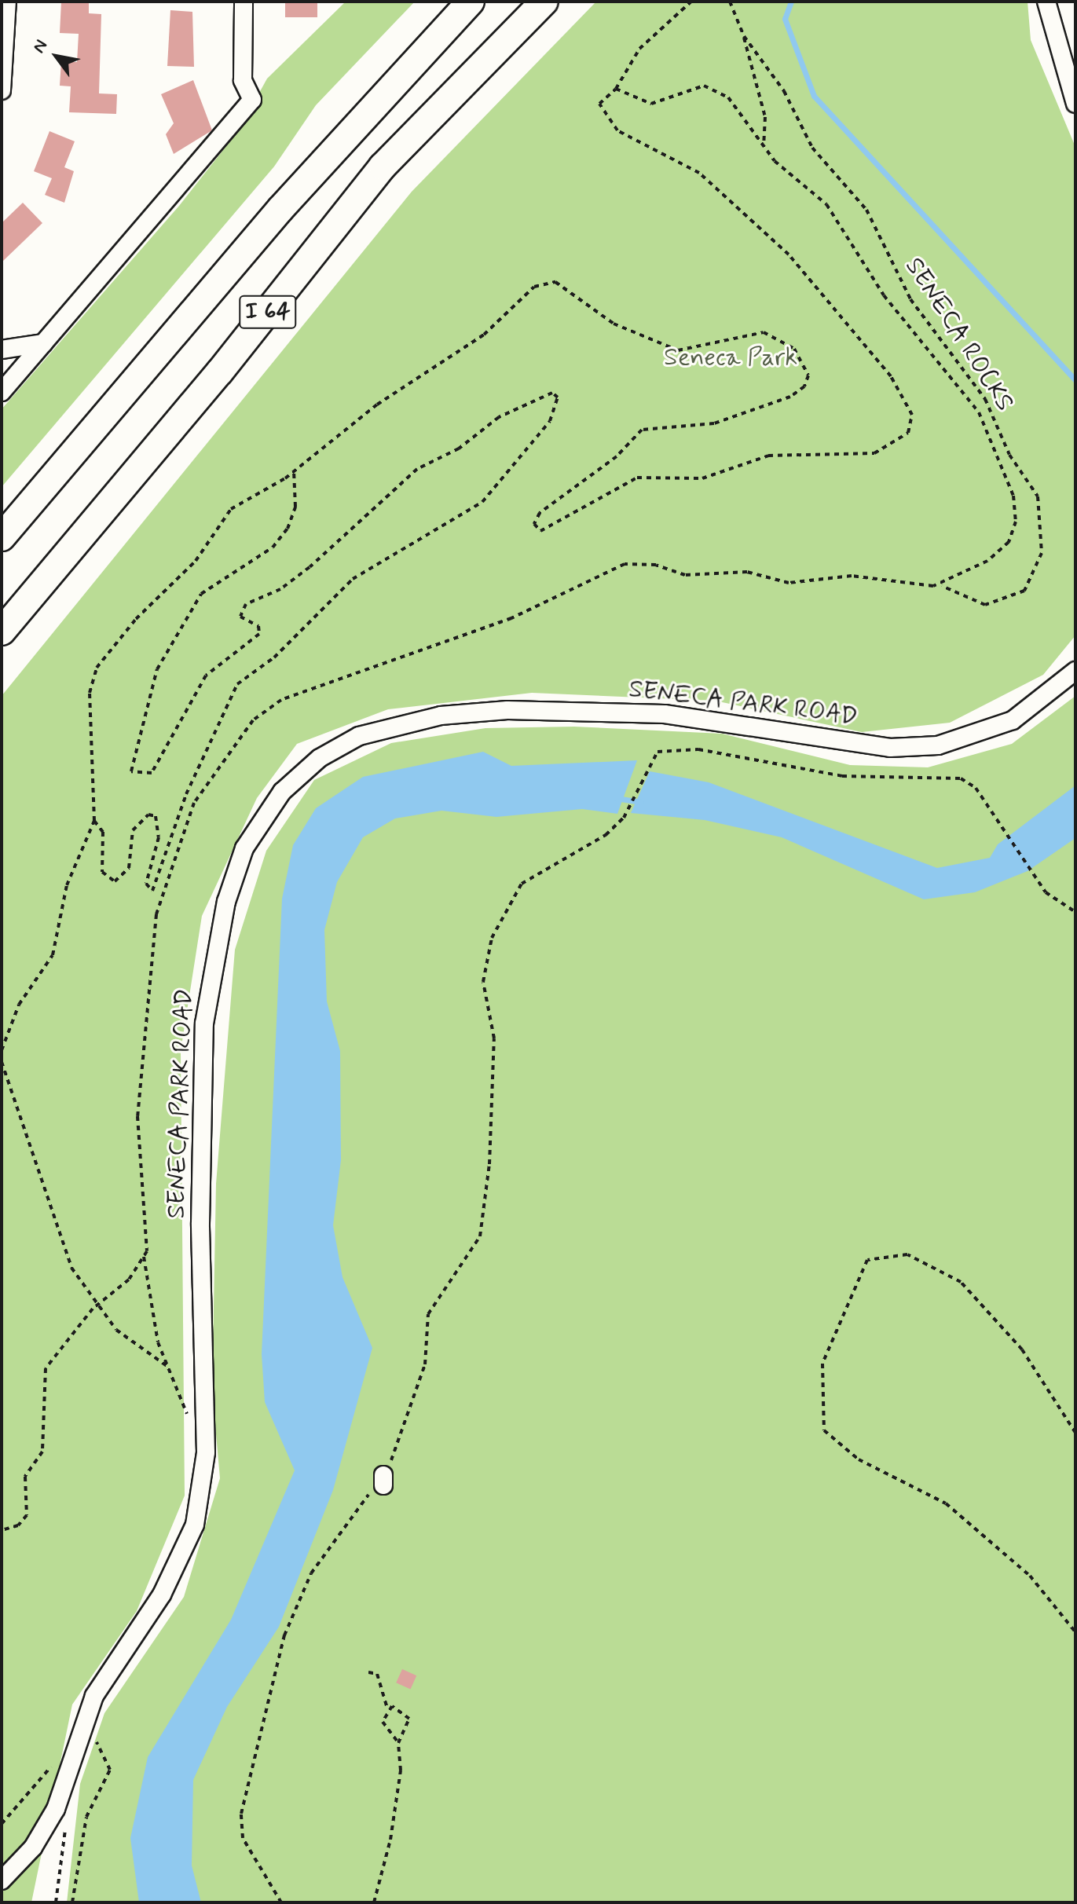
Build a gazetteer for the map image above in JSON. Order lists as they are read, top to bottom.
{
  "streets": {
    "highway": ["I 64"],
    "street": ["SENECA PARK ROAD"],
    "path": ["SENECA ROCKS"]
  },
  "parks": ["Seneca Park"],
  "north": "top left"
}
